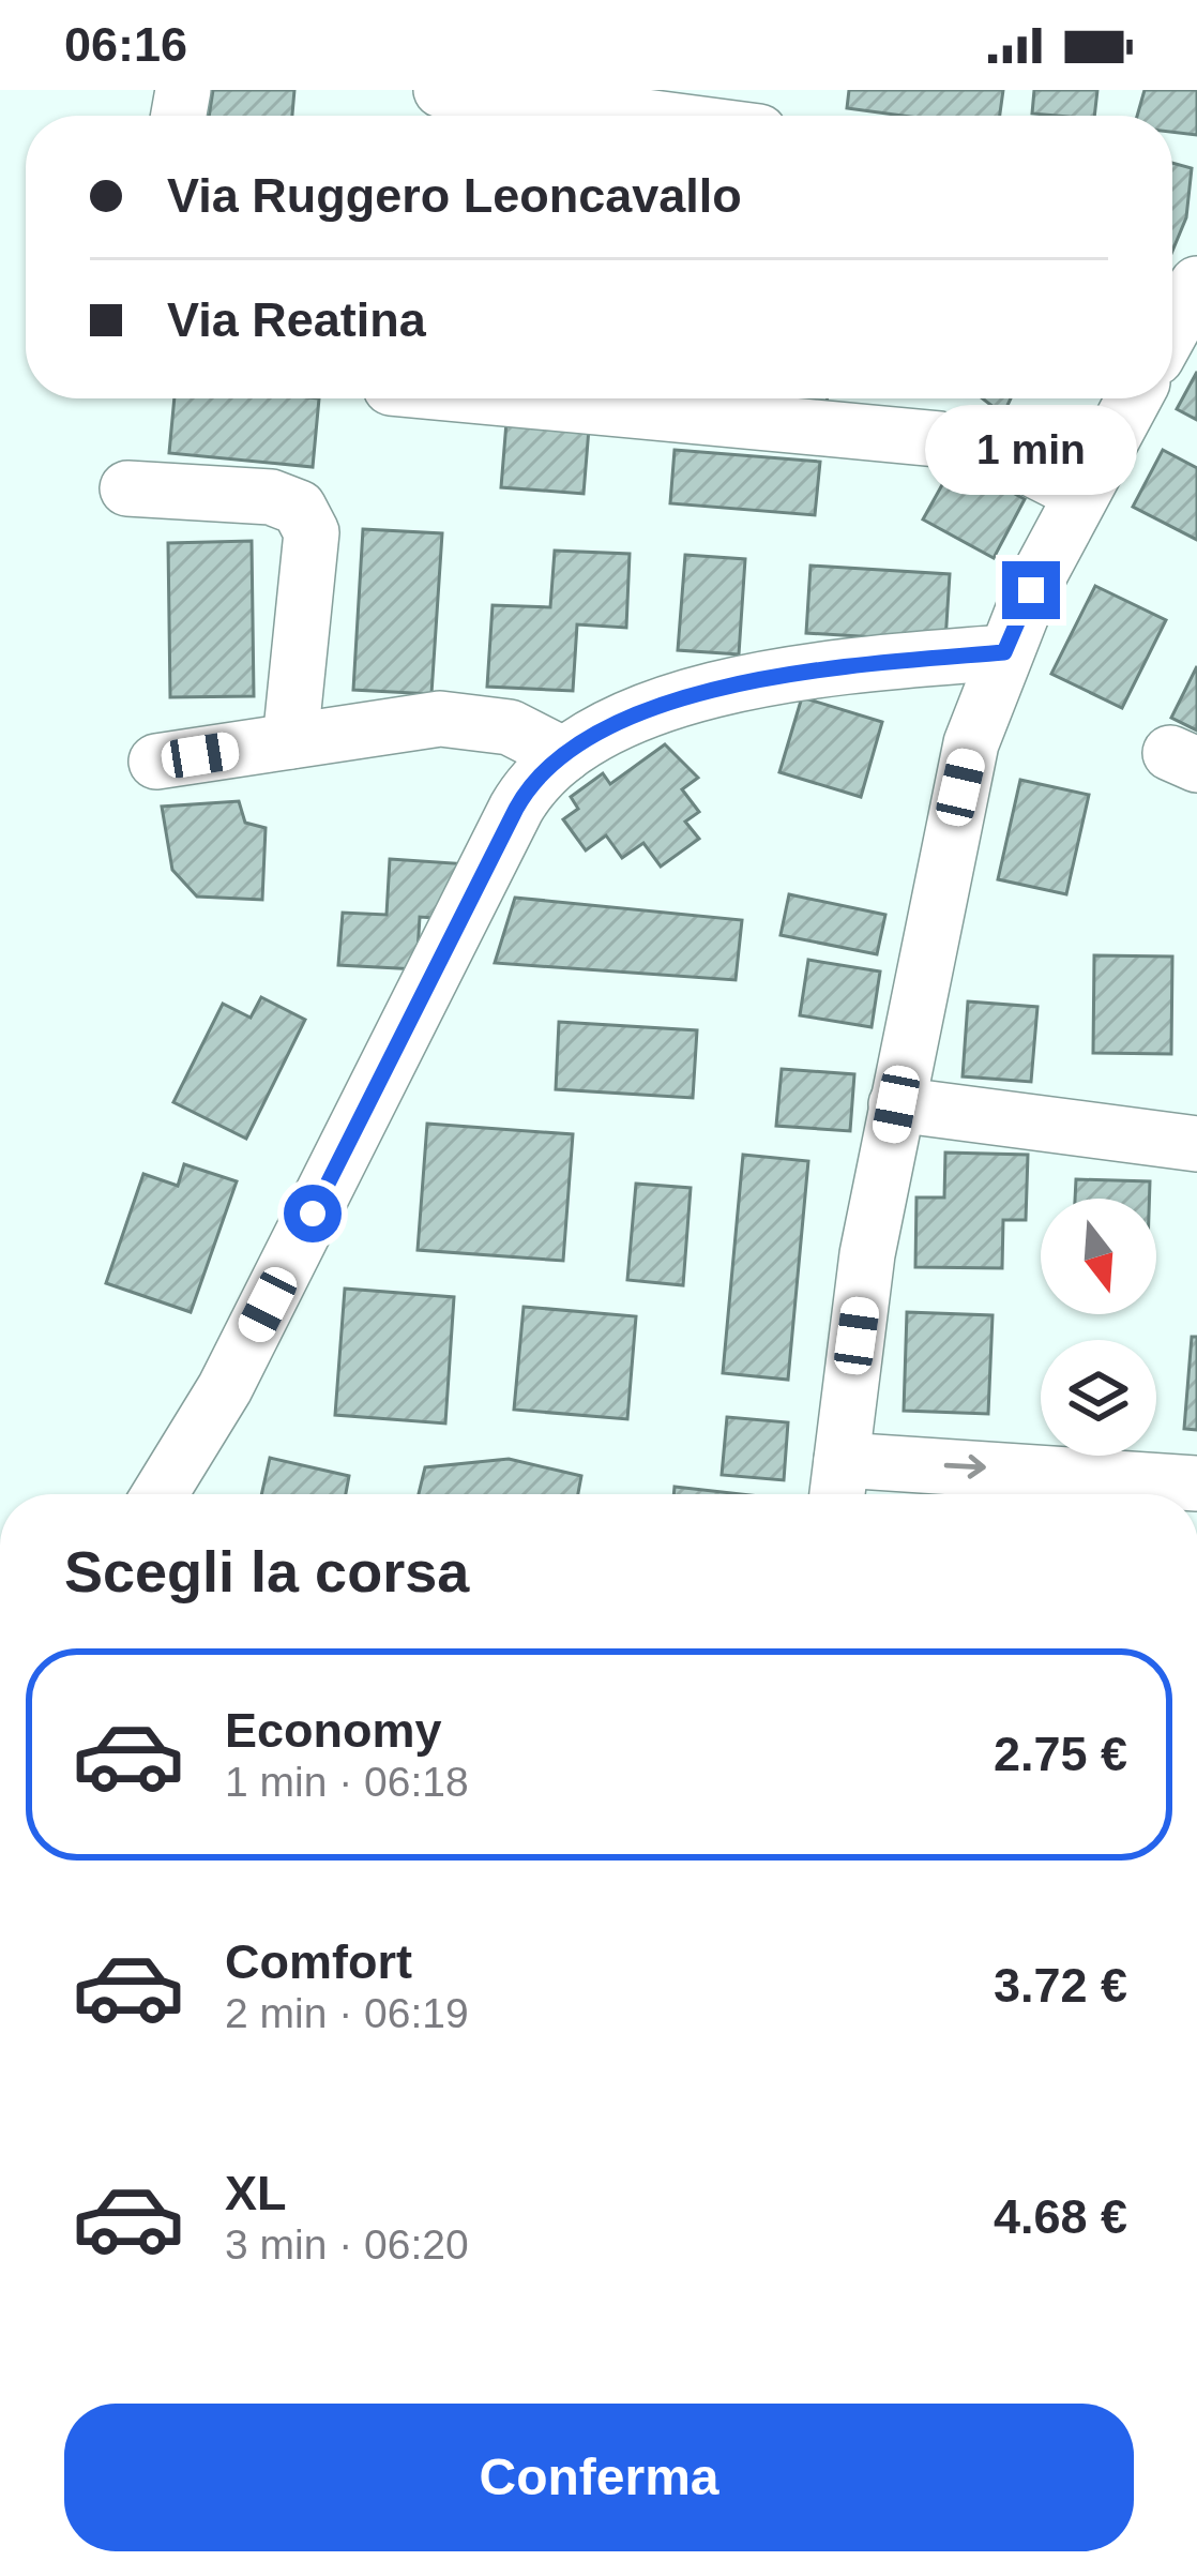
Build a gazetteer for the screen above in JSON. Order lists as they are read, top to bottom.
{
  "north": "bottom",
  "page": {
    "status": "06:16",
    "banner": ["Via Ruggero Leoncavallo", "Via Reatina"],
    "bubble": "1 min",
    "heading": "Scegli la corsa",
    "list": [
      {
        "name": "Economy",
        "note": "1 min · 06:18",
        "value": "2.75 €"
      },
      {
        "name": "Comfort",
        "note": "2 min · 06:19",
        "value": "3.72 €"
      },
      {
        "name": "XL",
        "note": "3 min · 06:20",
        "value": "4.68 €"
      }
    ],
    "buttons": "Conferma"
  }
}
